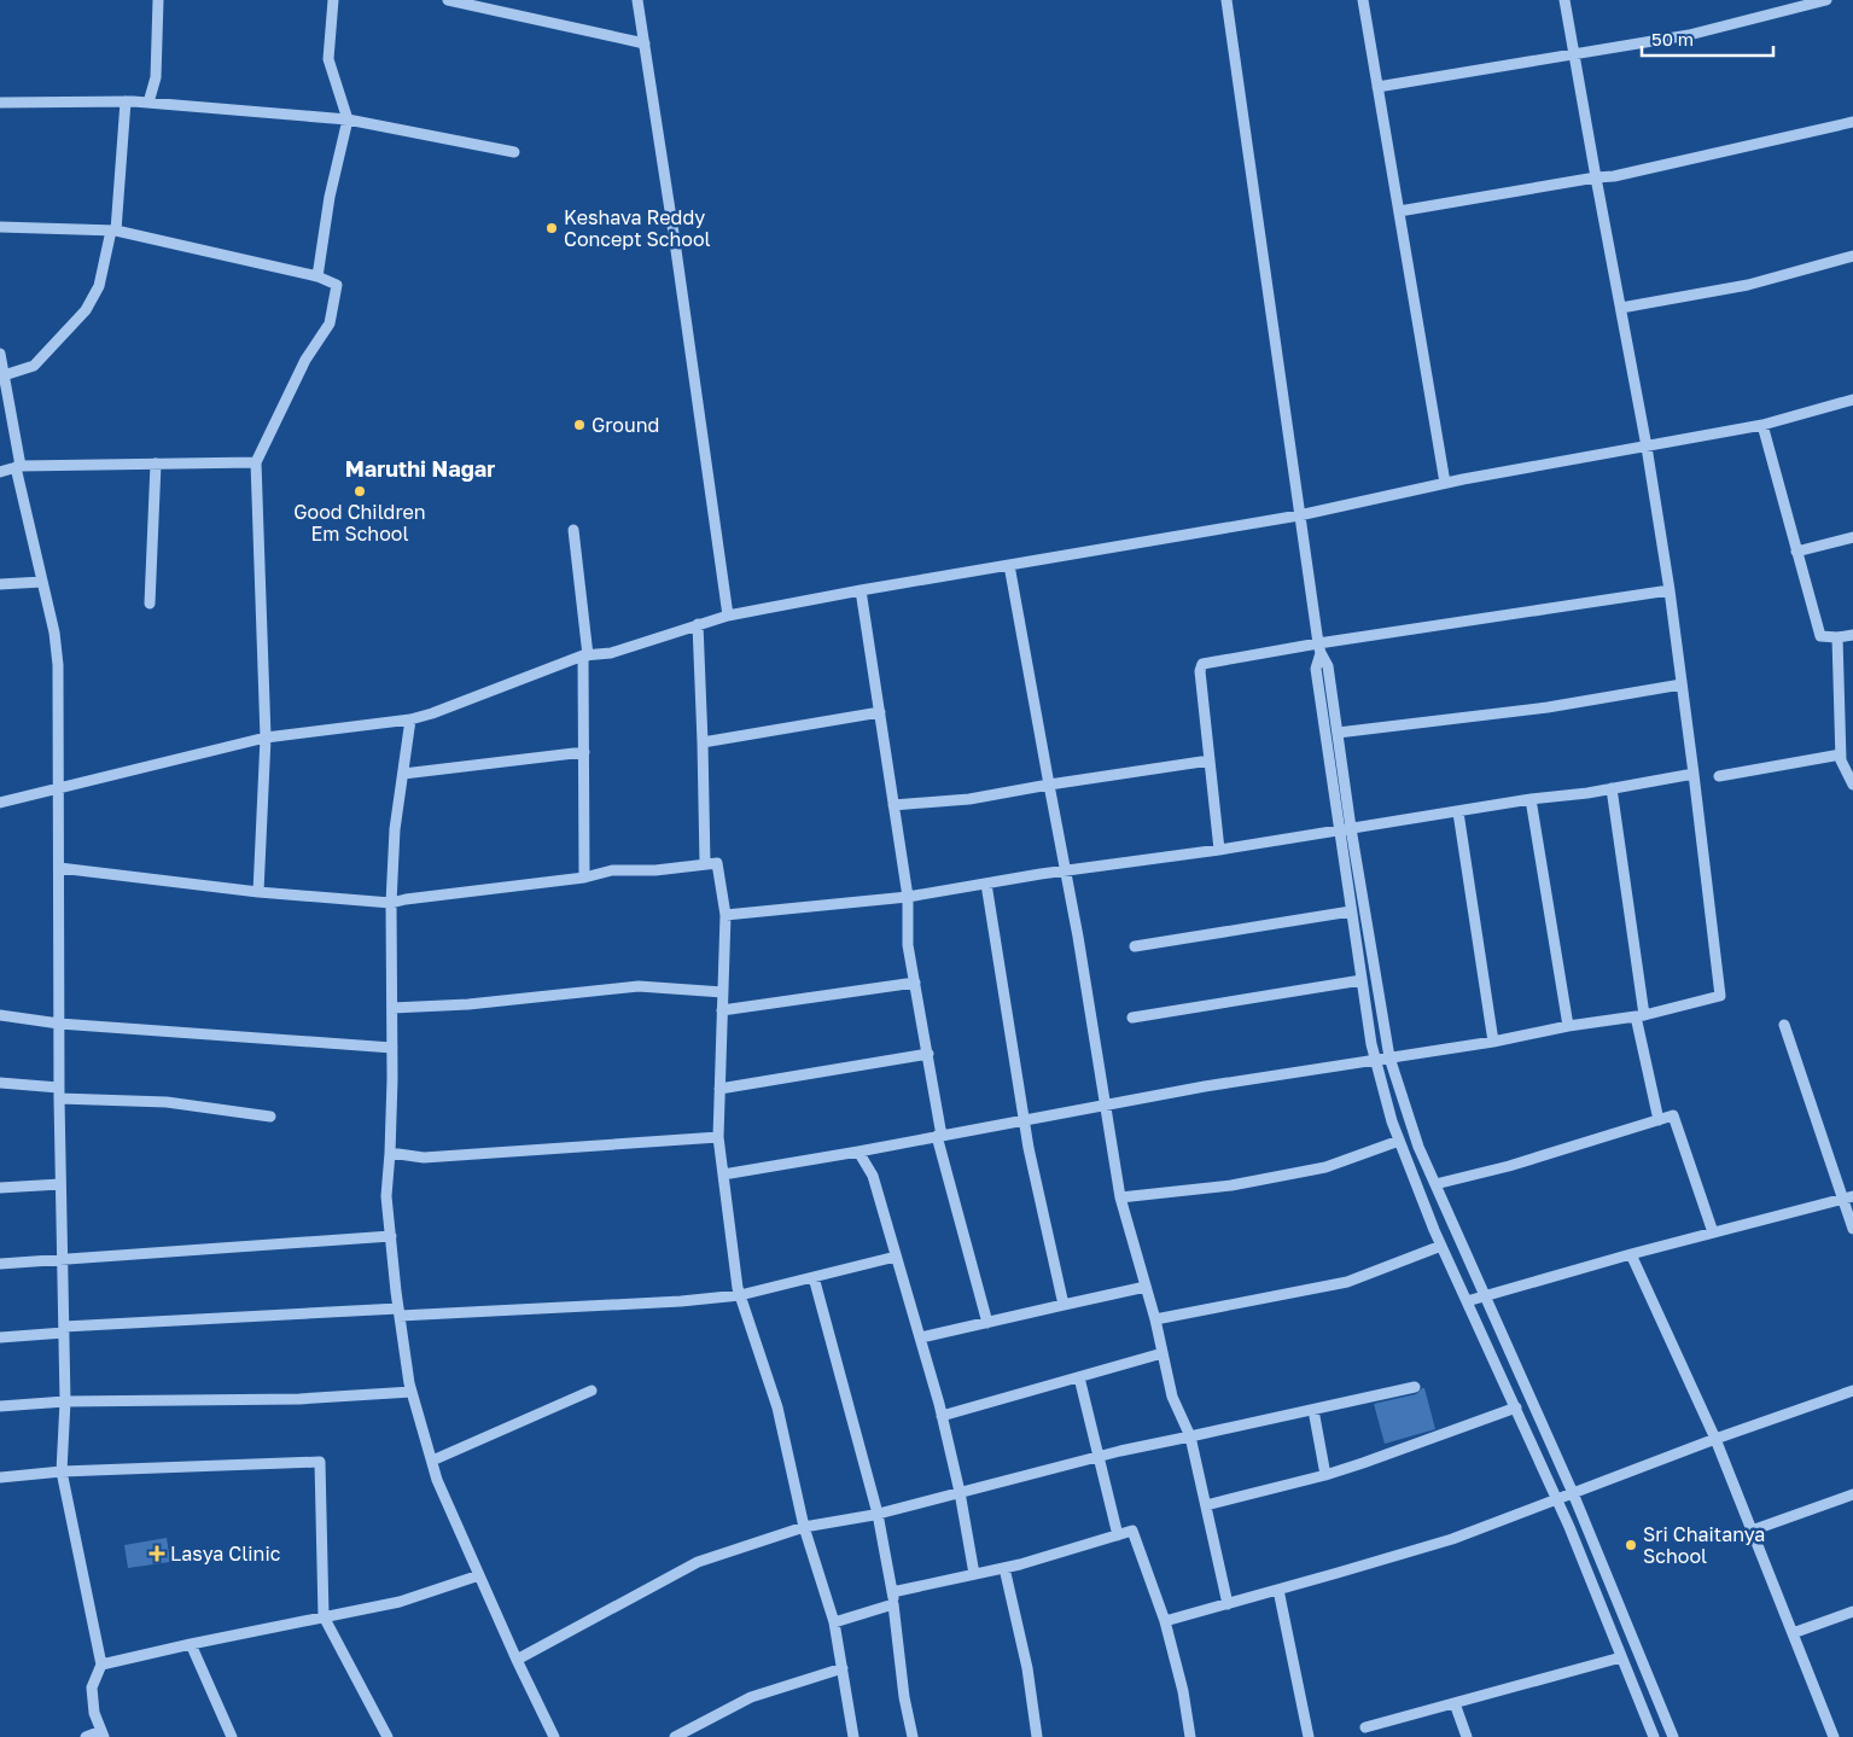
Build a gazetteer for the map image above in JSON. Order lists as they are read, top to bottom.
{
  "districts": ["Maruthi Nagar"],
  "places": {
    "other": [
      "Keshava Reddy Concept School",
      "Ground",
      "Good Children Em School",
      "Sri Chaitanya School"
    ],
    "health": ["Lasya Clinic"]
  },
  "scale_bar": "50 m"
}
